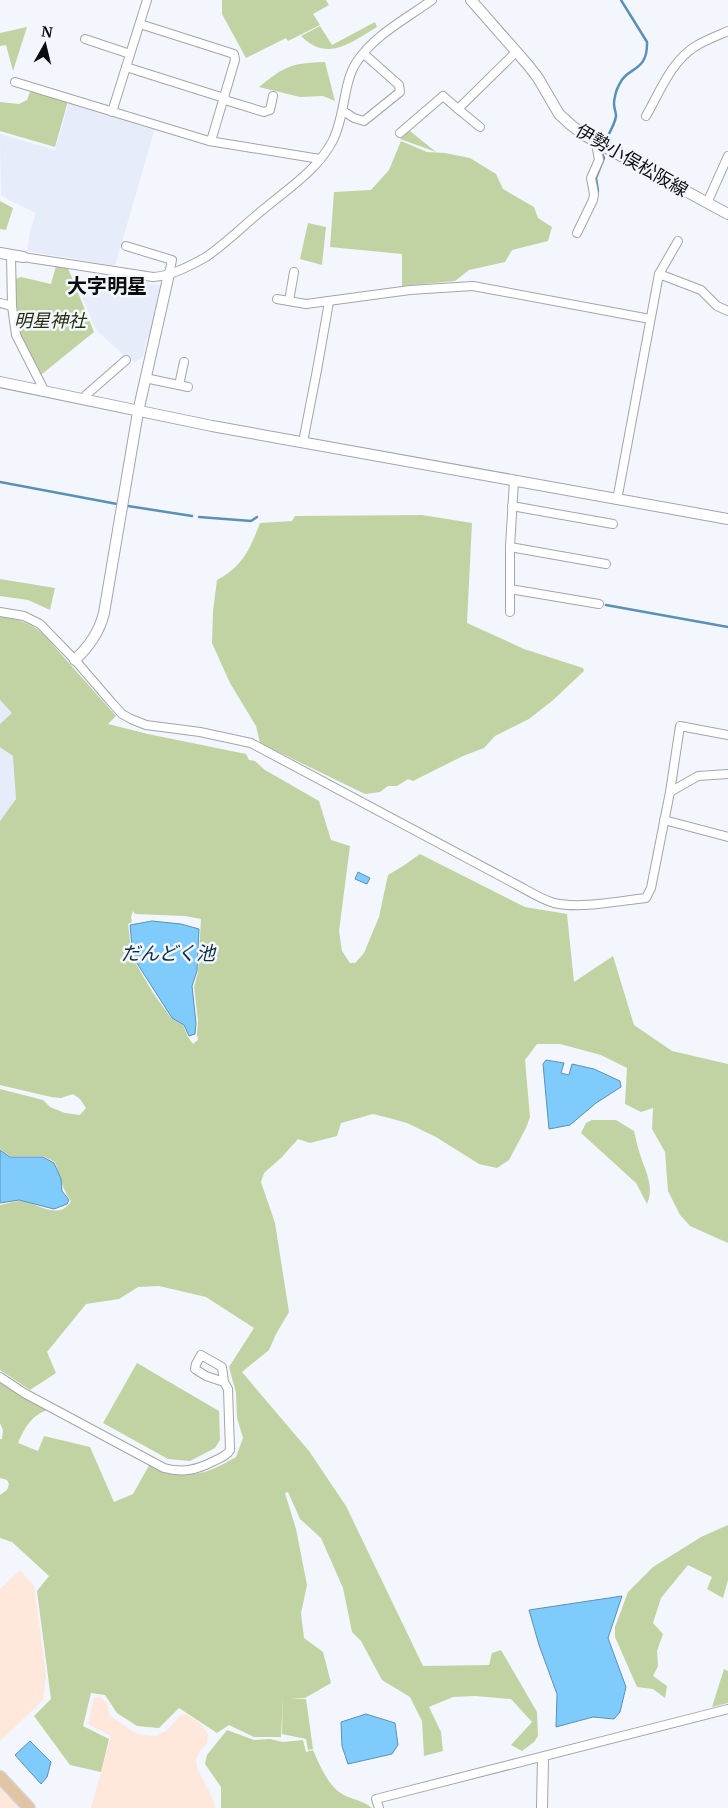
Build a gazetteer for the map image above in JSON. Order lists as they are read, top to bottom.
{
  "streets": {
    "street": ["伊勢小俣松阪線"]
  },
  "districts": ["大字明星"],
  "water": ["だんどく池"],
  "parks": ["明星神社"],
  "north": "top"
}
